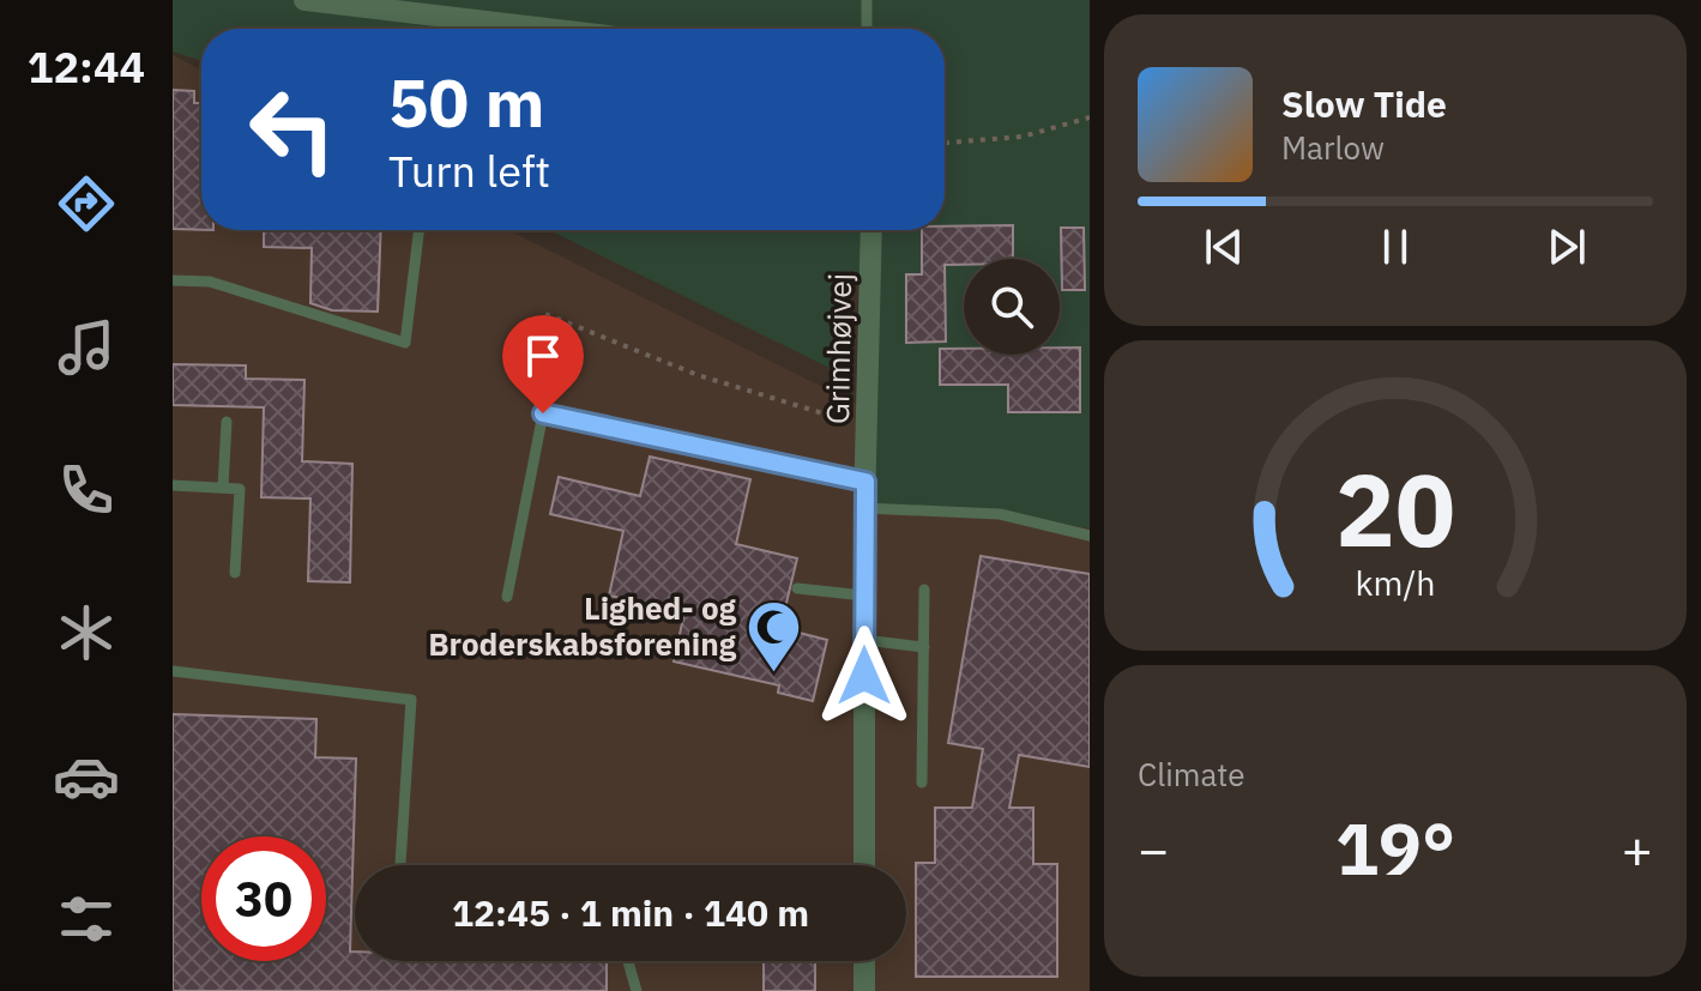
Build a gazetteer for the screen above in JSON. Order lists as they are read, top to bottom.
{
  "streets": {
    "street": ["Grimhøjvej"]
  },
  "places": {
    "mosque": ["Lighed- og Broderskabsforening"]
  },
  "page": {
    "tabs": "12:44",
    "turn": ["50 m", "Turn left"],
    "song": ["Slow Tide", "Marlow"],
    "tile": "Climate",
    "heat": ["−", "19°", "+"],
    "limit": "30",
    "trip": "12:45 · 1 min · 140 m",
    "gauge": ["20", "km/h"]
  }
}
